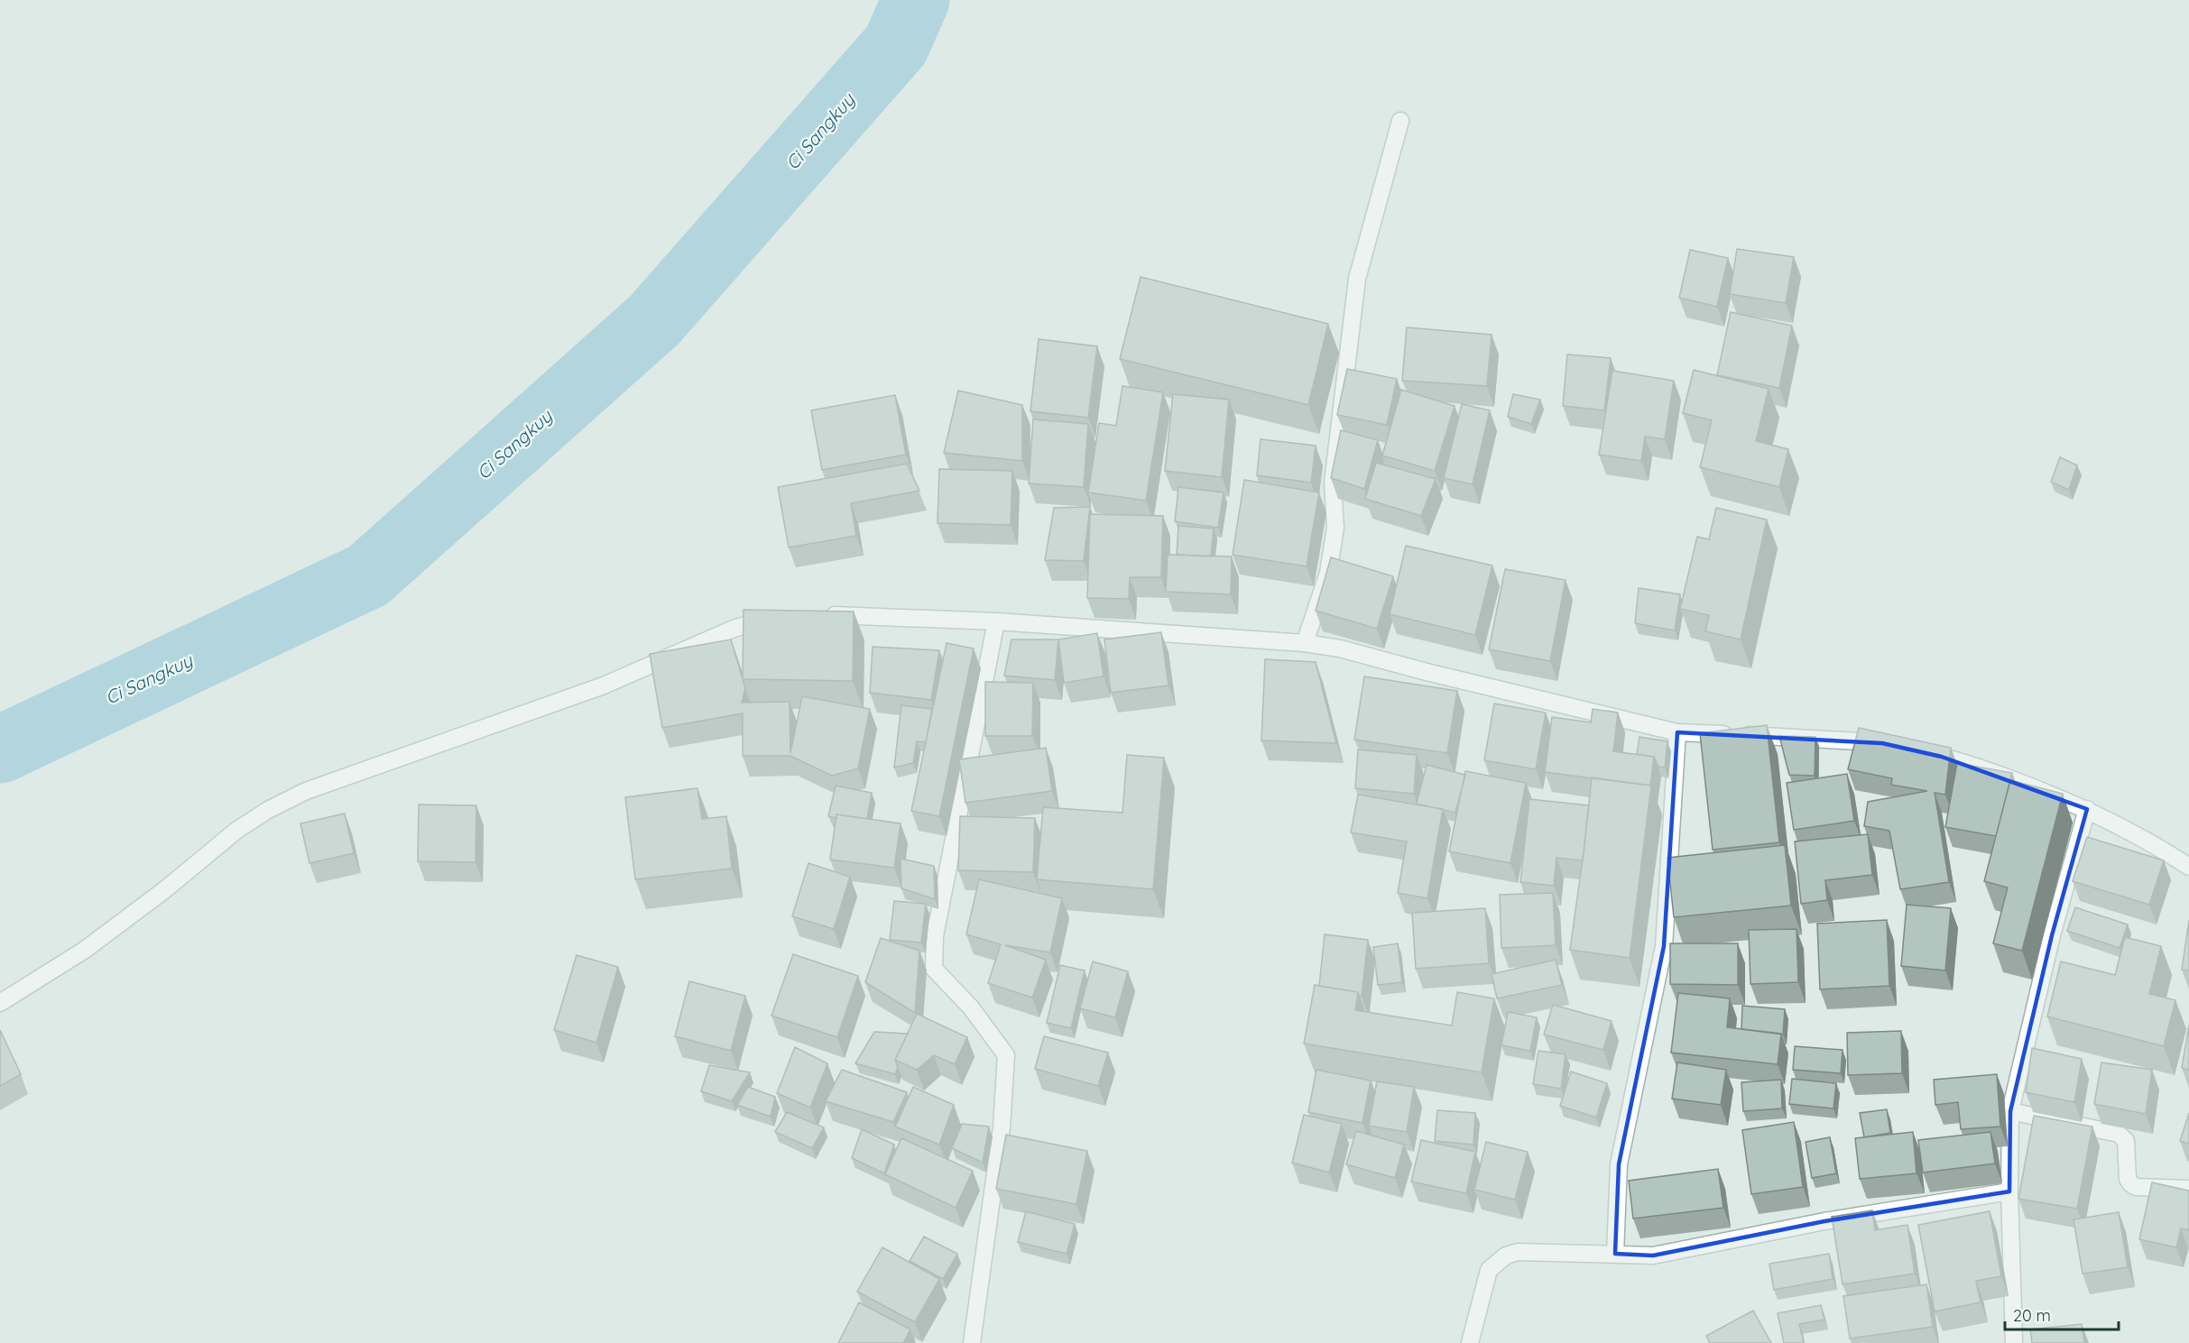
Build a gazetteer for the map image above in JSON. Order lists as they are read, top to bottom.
{
  "water": ["Ci Sangkuy"],
  "scale_bar": "20 m"
}
